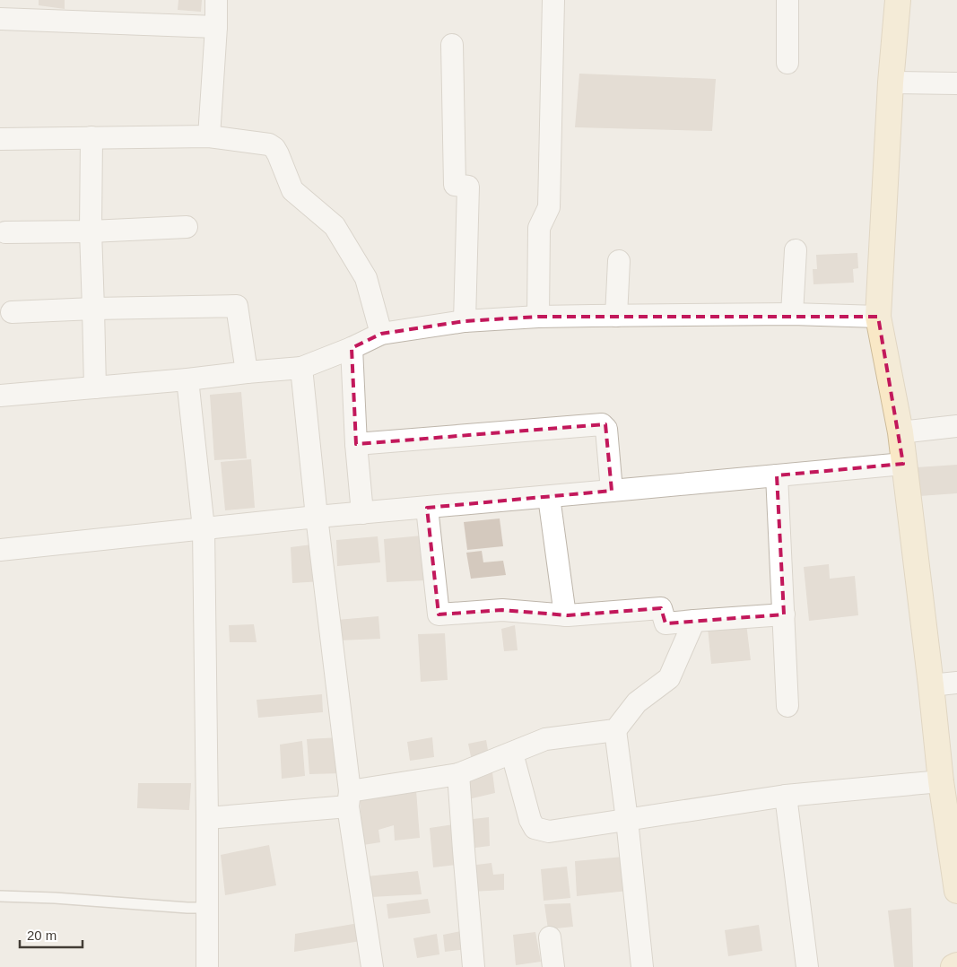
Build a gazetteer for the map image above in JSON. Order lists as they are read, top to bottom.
{
  "scale_bar": "20 m"
}
